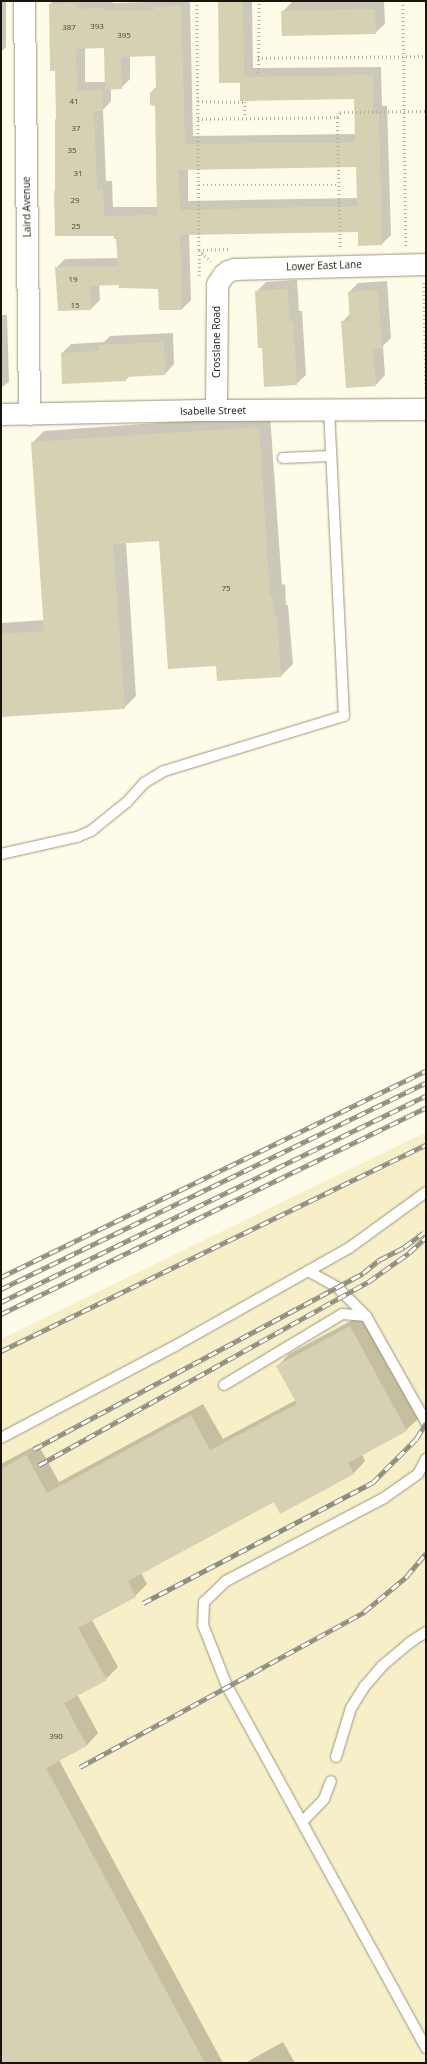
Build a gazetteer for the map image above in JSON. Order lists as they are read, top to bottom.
{
  "streets": {
    "street": [
      "Laird Avenue",
      "Lower East Lane",
      "Crosslane Road",
      "Isabelle Street"
    ]
  },
  "crossings": [
    ["Laird Avenue", "Isabelle Street"],
    ["Lower East Lane", "Crosslane Road"],
    ["Crosslane Road", "Isabelle Street"]
  ],
  "house_numbers": [
    "393",
    "387",
    "395",
    "41",
    "37",
    "35",
    "31",
    "29",
    "25",
    "19",
    "15",
    "75",
    "390"
  ]
}
